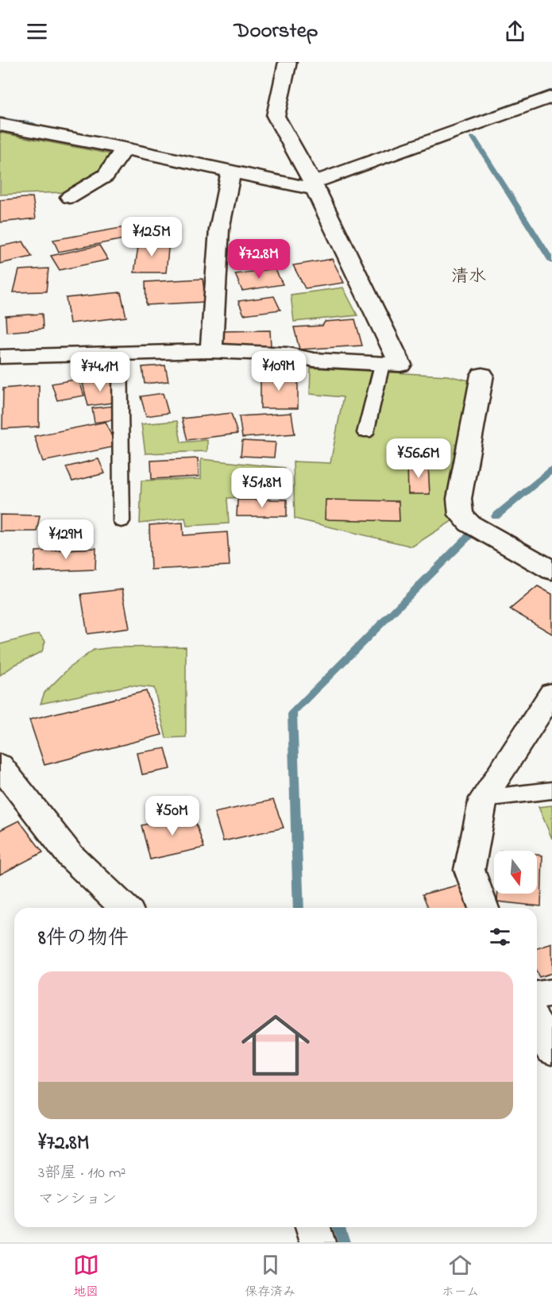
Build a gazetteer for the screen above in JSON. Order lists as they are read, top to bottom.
{
  "districts": ["清水"],
  "north": "bottom",
  "page": {
    "header": "Doorstep",
    "price": [
      "¥125M",
      "¥72.8M",
      "¥109M",
      "¥74.1M",
      "¥56.6M",
      "¥51.8M",
      "¥129M",
      "¥50M"
    ],
    "heading": "8件の物件",
    "list": [
      {
        "name": "¥72.8M",
        "note": "3部屋 · 110 m² · マンション"
      }
    ],
    "tabs": ["地図", "保存済み", "ホーム"]
  }
}
